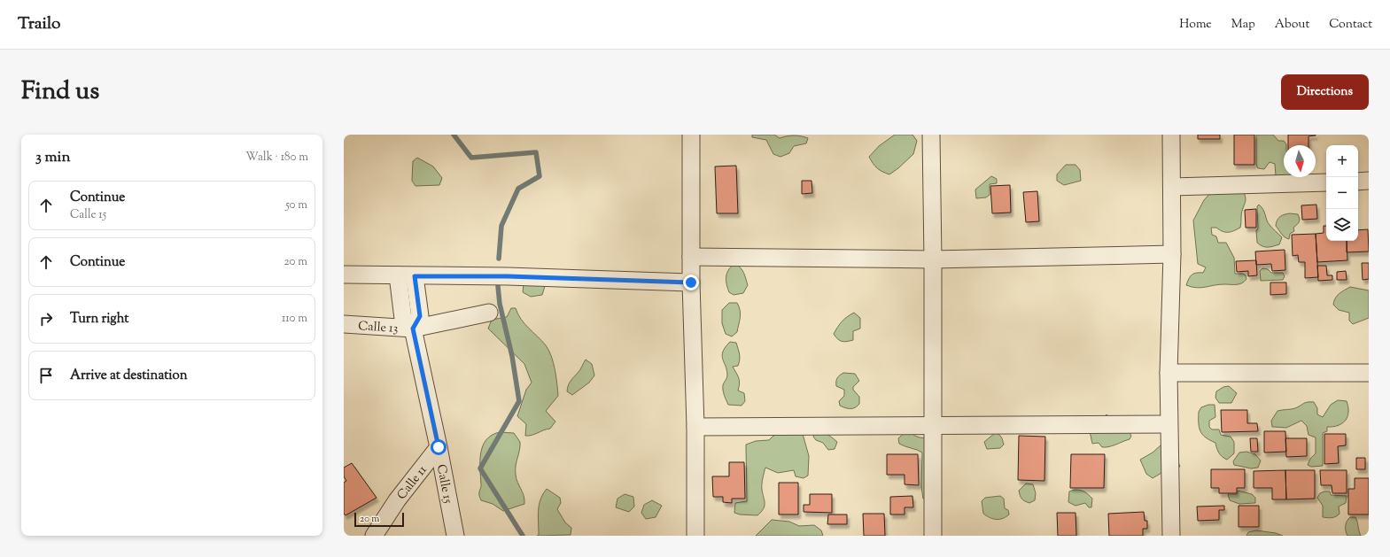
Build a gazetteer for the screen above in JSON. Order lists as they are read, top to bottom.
{
  "streets": {
    "street": ["Calle 13", "Calle 11", "Calle 15"]
  },
  "crossings": [
    ["Calle 13", "Calle 15"],
    ["Calle 11", "Calle 15"]
  ],
  "scale_bar": "20 m",
  "north": "bottom",
  "page": {
    "header": "Trailo",
    "nav": [
      "Home",
      "Map",
      "About",
      "Contact"
    ],
    "title": "Find us",
    "buttons": "Directions",
    "heading": ["3 min", "Walk · 180 m"],
    "map_buttons": ["+", "−"],
    "list": [
      ["Continue", "Calle 15", "50 m"],
      ["Continue", "20 m"],
      ["Turn right", "110 m"],
      "Arrive at destination"
    ],
    "scale": "20 m"
  }
}
